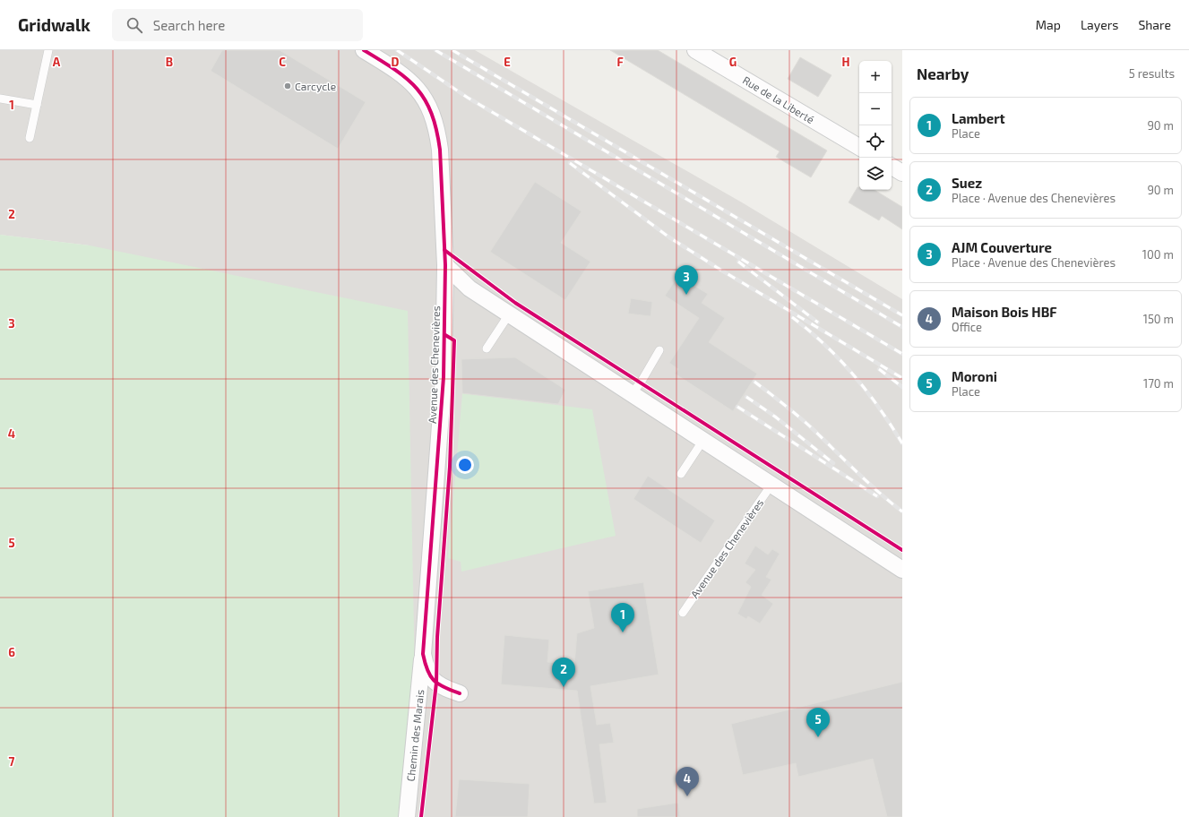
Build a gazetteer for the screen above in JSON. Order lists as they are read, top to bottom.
{
  "streets": {
    "street": ["Rue de la Liberté", "Avenue des Chenevières", "Chemin des Marais"]
  },
  "crossings": [
    ["Avenue des Chenevières", "Chemin des Marais"]
  ],
  "places": ["Carcycle"],
  "page": {
    "header": "Gridwalk",
    "search": "Search here",
    "nav": ["Map", "Layers", "Share"],
    "heading": ["Nearby", "5 results"],
    "map_buttons": ["+", "−"],
    "list": [
      {
        "mark": "1",
        "name": "Lambert",
        "note": "Place",
        "value": "90 m"
      },
      {
        "mark": "2",
        "name": "Suez",
        "note": "Place · Avenue des Chenevières",
        "value": "90 m"
      },
      {
        "mark": "3",
        "name": "AJM Couverture",
        "note": "Place · Avenue des Chenevières",
        "value": "100 m"
      },
      {
        "mark": "4",
        "name": "Maison Bois HBF",
        "note": "Office",
        "value": "150 m"
      },
      {
        "mark": "5",
        "name": "Moroni",
        "note": "Place",
        "value": "170 m"
      }
    ],
    "pins": [
      "3",
      "1",
      "2",
      "5",
      "4"
    ]
  },
  "grid": {
    "columns": [
      "A",
      "B",
      "C",
      "D",
      "E",
      "F",
      "G",
      "H"
    ],
    "rows": [
      "1",
      "2",
      "3",
      "4",
      "5",
      "6",
      "7"
    ]
  }
}
